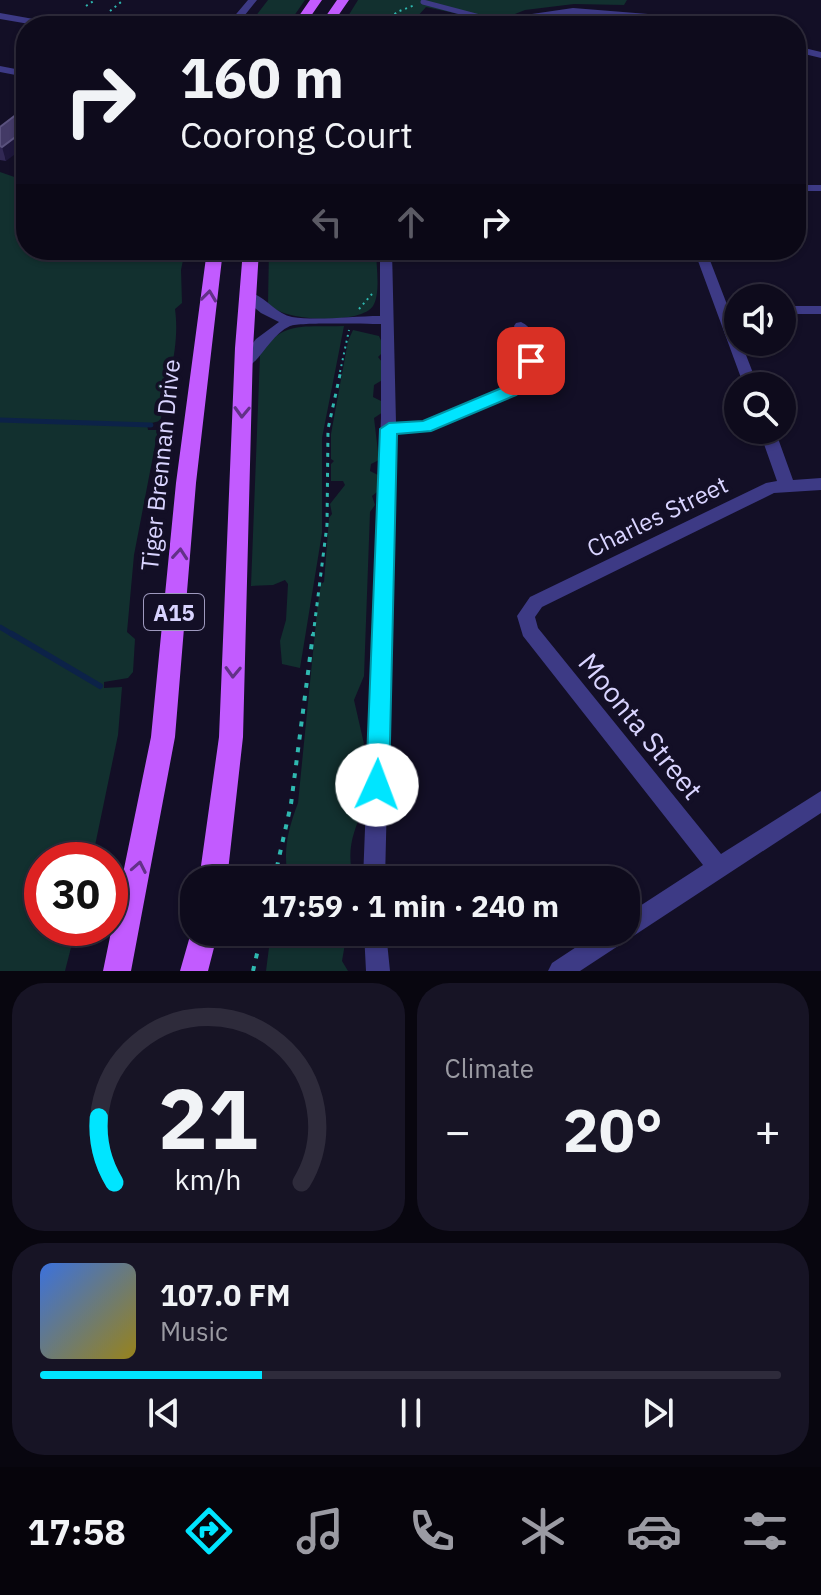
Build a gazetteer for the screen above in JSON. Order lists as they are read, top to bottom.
{
  "streets": {
    "main road": ["Tiger Brennan Drive", "A15"],
    "street": ["Charles Street", "Moonta Street"]
  },
  "crossings": [
    ["Charles Street", "Moonta Street"]
  ],
  "page": {
    "turn": ["160 m", "Coorong Court"],
    "limit": "30",
    "trip": "17:59 · 1 min · 240 m",
    "tile": "Climate",
    "heat": ["−", "20°", "+"],
    "song": ["107.0 FM", "Music"],
    "tabs": "17:58",
    "gauge": ["21", "km/h"]
  }
}
